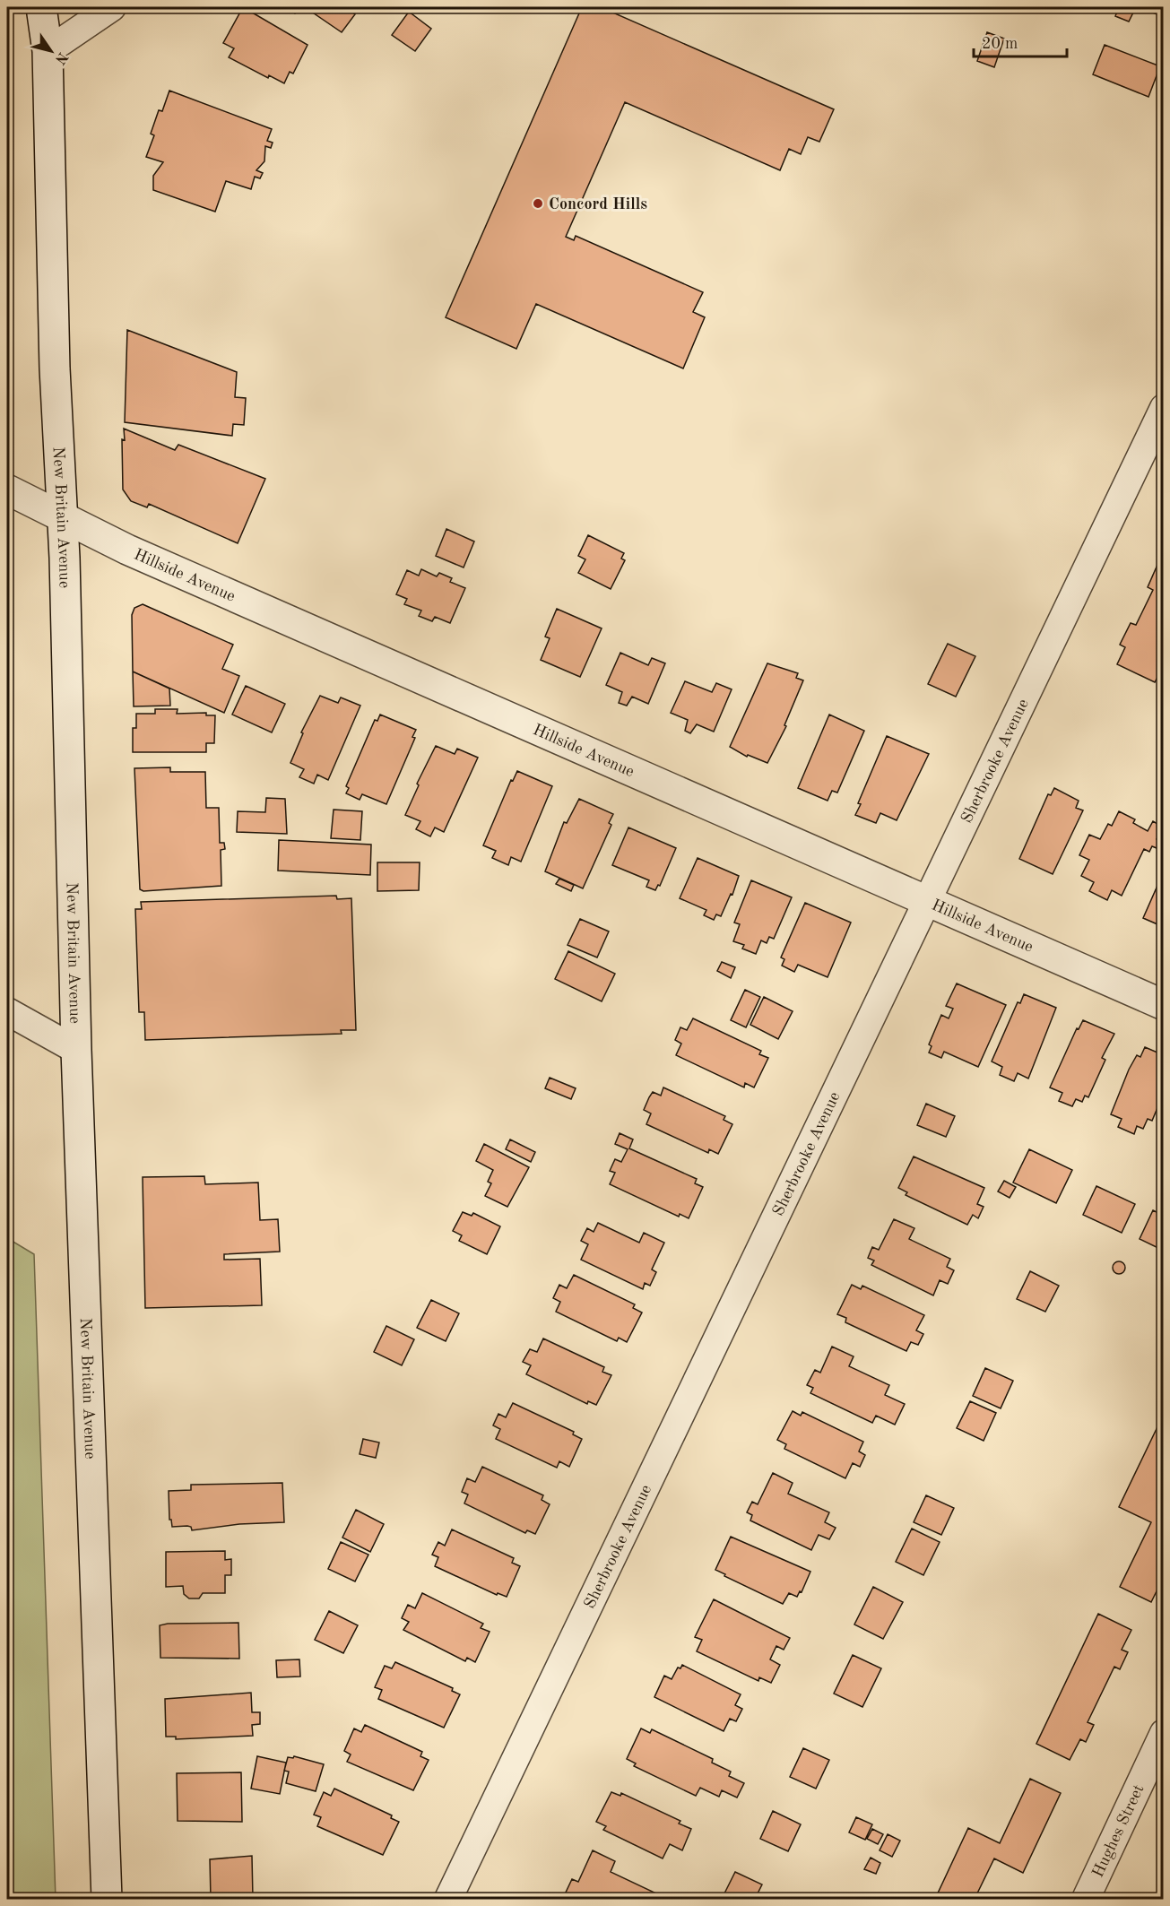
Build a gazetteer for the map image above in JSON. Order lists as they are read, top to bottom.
{
  "streets": {
    "main road": ["New Britain Avenue", "Hillside Avenue"],
    "street": ["Sherbrooke Avenue", "Hughes Street"]
  },
  "crossings": [
    ["New Britain Avenue", "Hillside Avenue"],
    ["Hillside Avenue", "Sherbrooke Avenue"]
  ],
  "places": ["Concord Hills"],
  "scale_bar": "20 m",
  "north": "bottom right"
}
